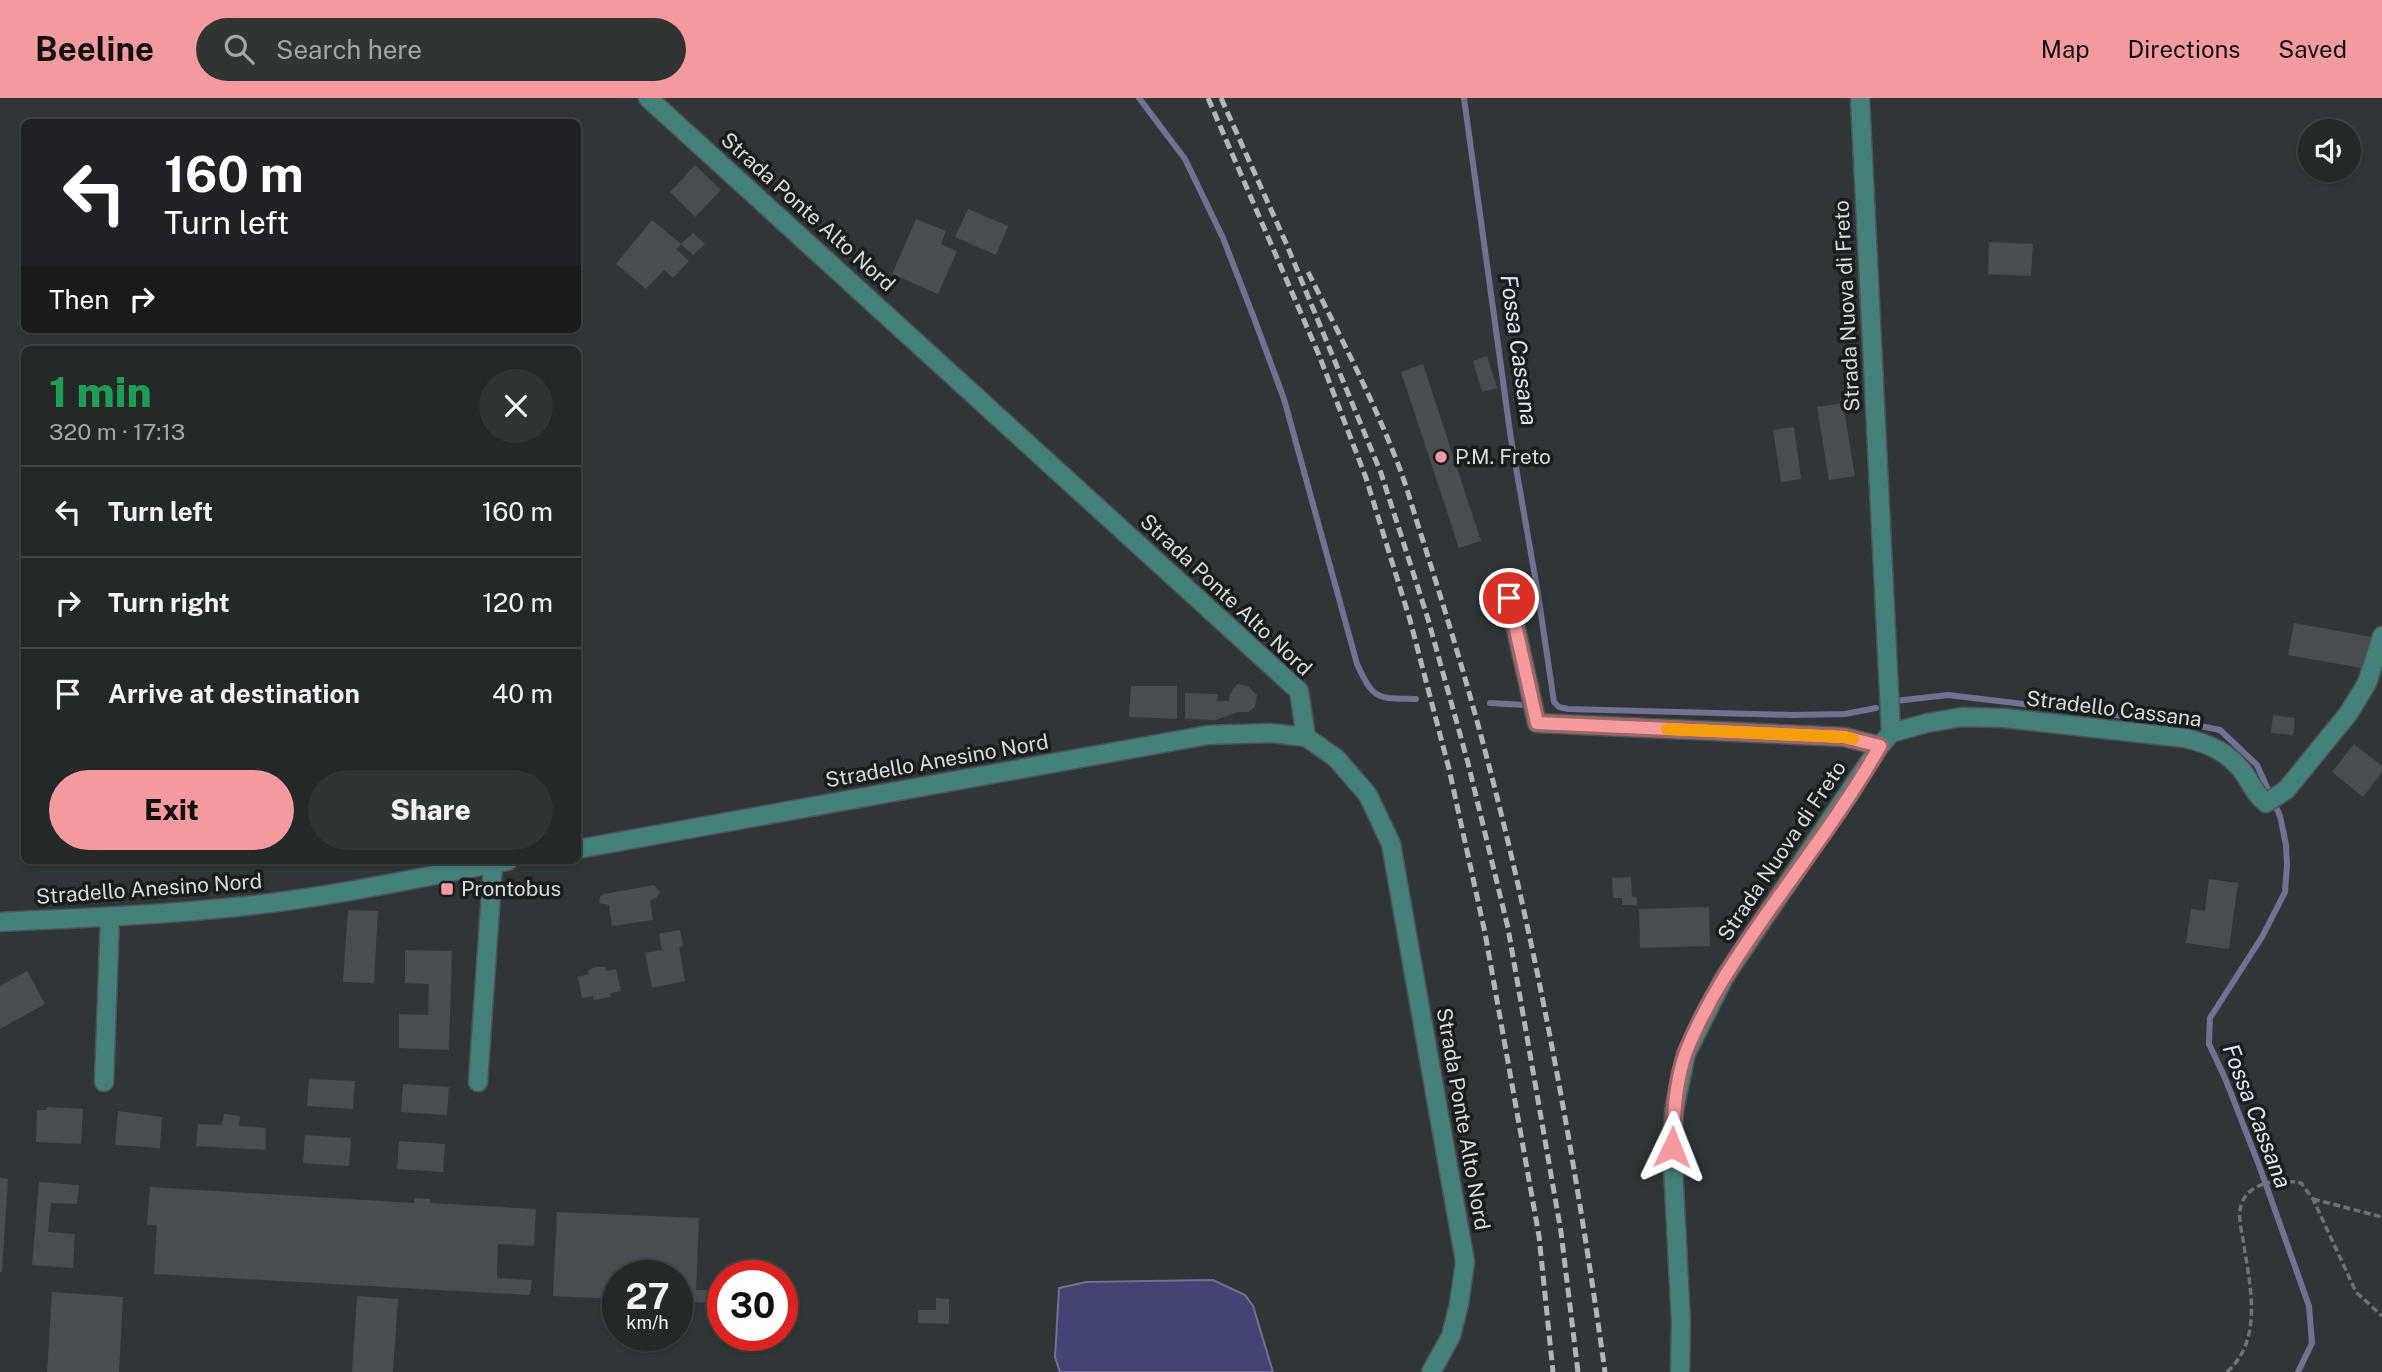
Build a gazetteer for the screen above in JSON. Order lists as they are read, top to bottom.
{
  "streets": {
    "street": [
      "Strada Ponte Alto Nord",
      "Strada Nuova di Freto",
      "Stradello Cassana",
      "Stradello Anesino Nord"
    ]
  },
  "crossings": [
    ["Strada Ponte Alto Nord", "Stradello Anesino Nord"],
    ["Strada Nuova di Freto", "Stradello Cassana"]
  ],
  "water": ["Fossa Cassana"],
  "places": {
    "other": ["P.M. Freto"],
    "transit": ["Prontobus"]
  },
  "page": {
    "header": "Beeline",
    "search": "Search here",
    "nav": ["Map", "Directions", "Saved"],
    "turn": ["160 m", "Turn left"],
    "then": "Then",
    "heading": ["1 min", "320 m · 17:13"],
    "list": [
      {
        "name": "Turn left",
        "value": "160 m"
      },
      {
        "name": "Turn right",
        "value": "120 m"
      },
      {
        "name": "Arrive at destination",
        "value": "40 m"
      }
    ],
    "buttons": ["Exit", "Share"],
    "speed": "27 km/h",
    "limit": "30"
  }
}
